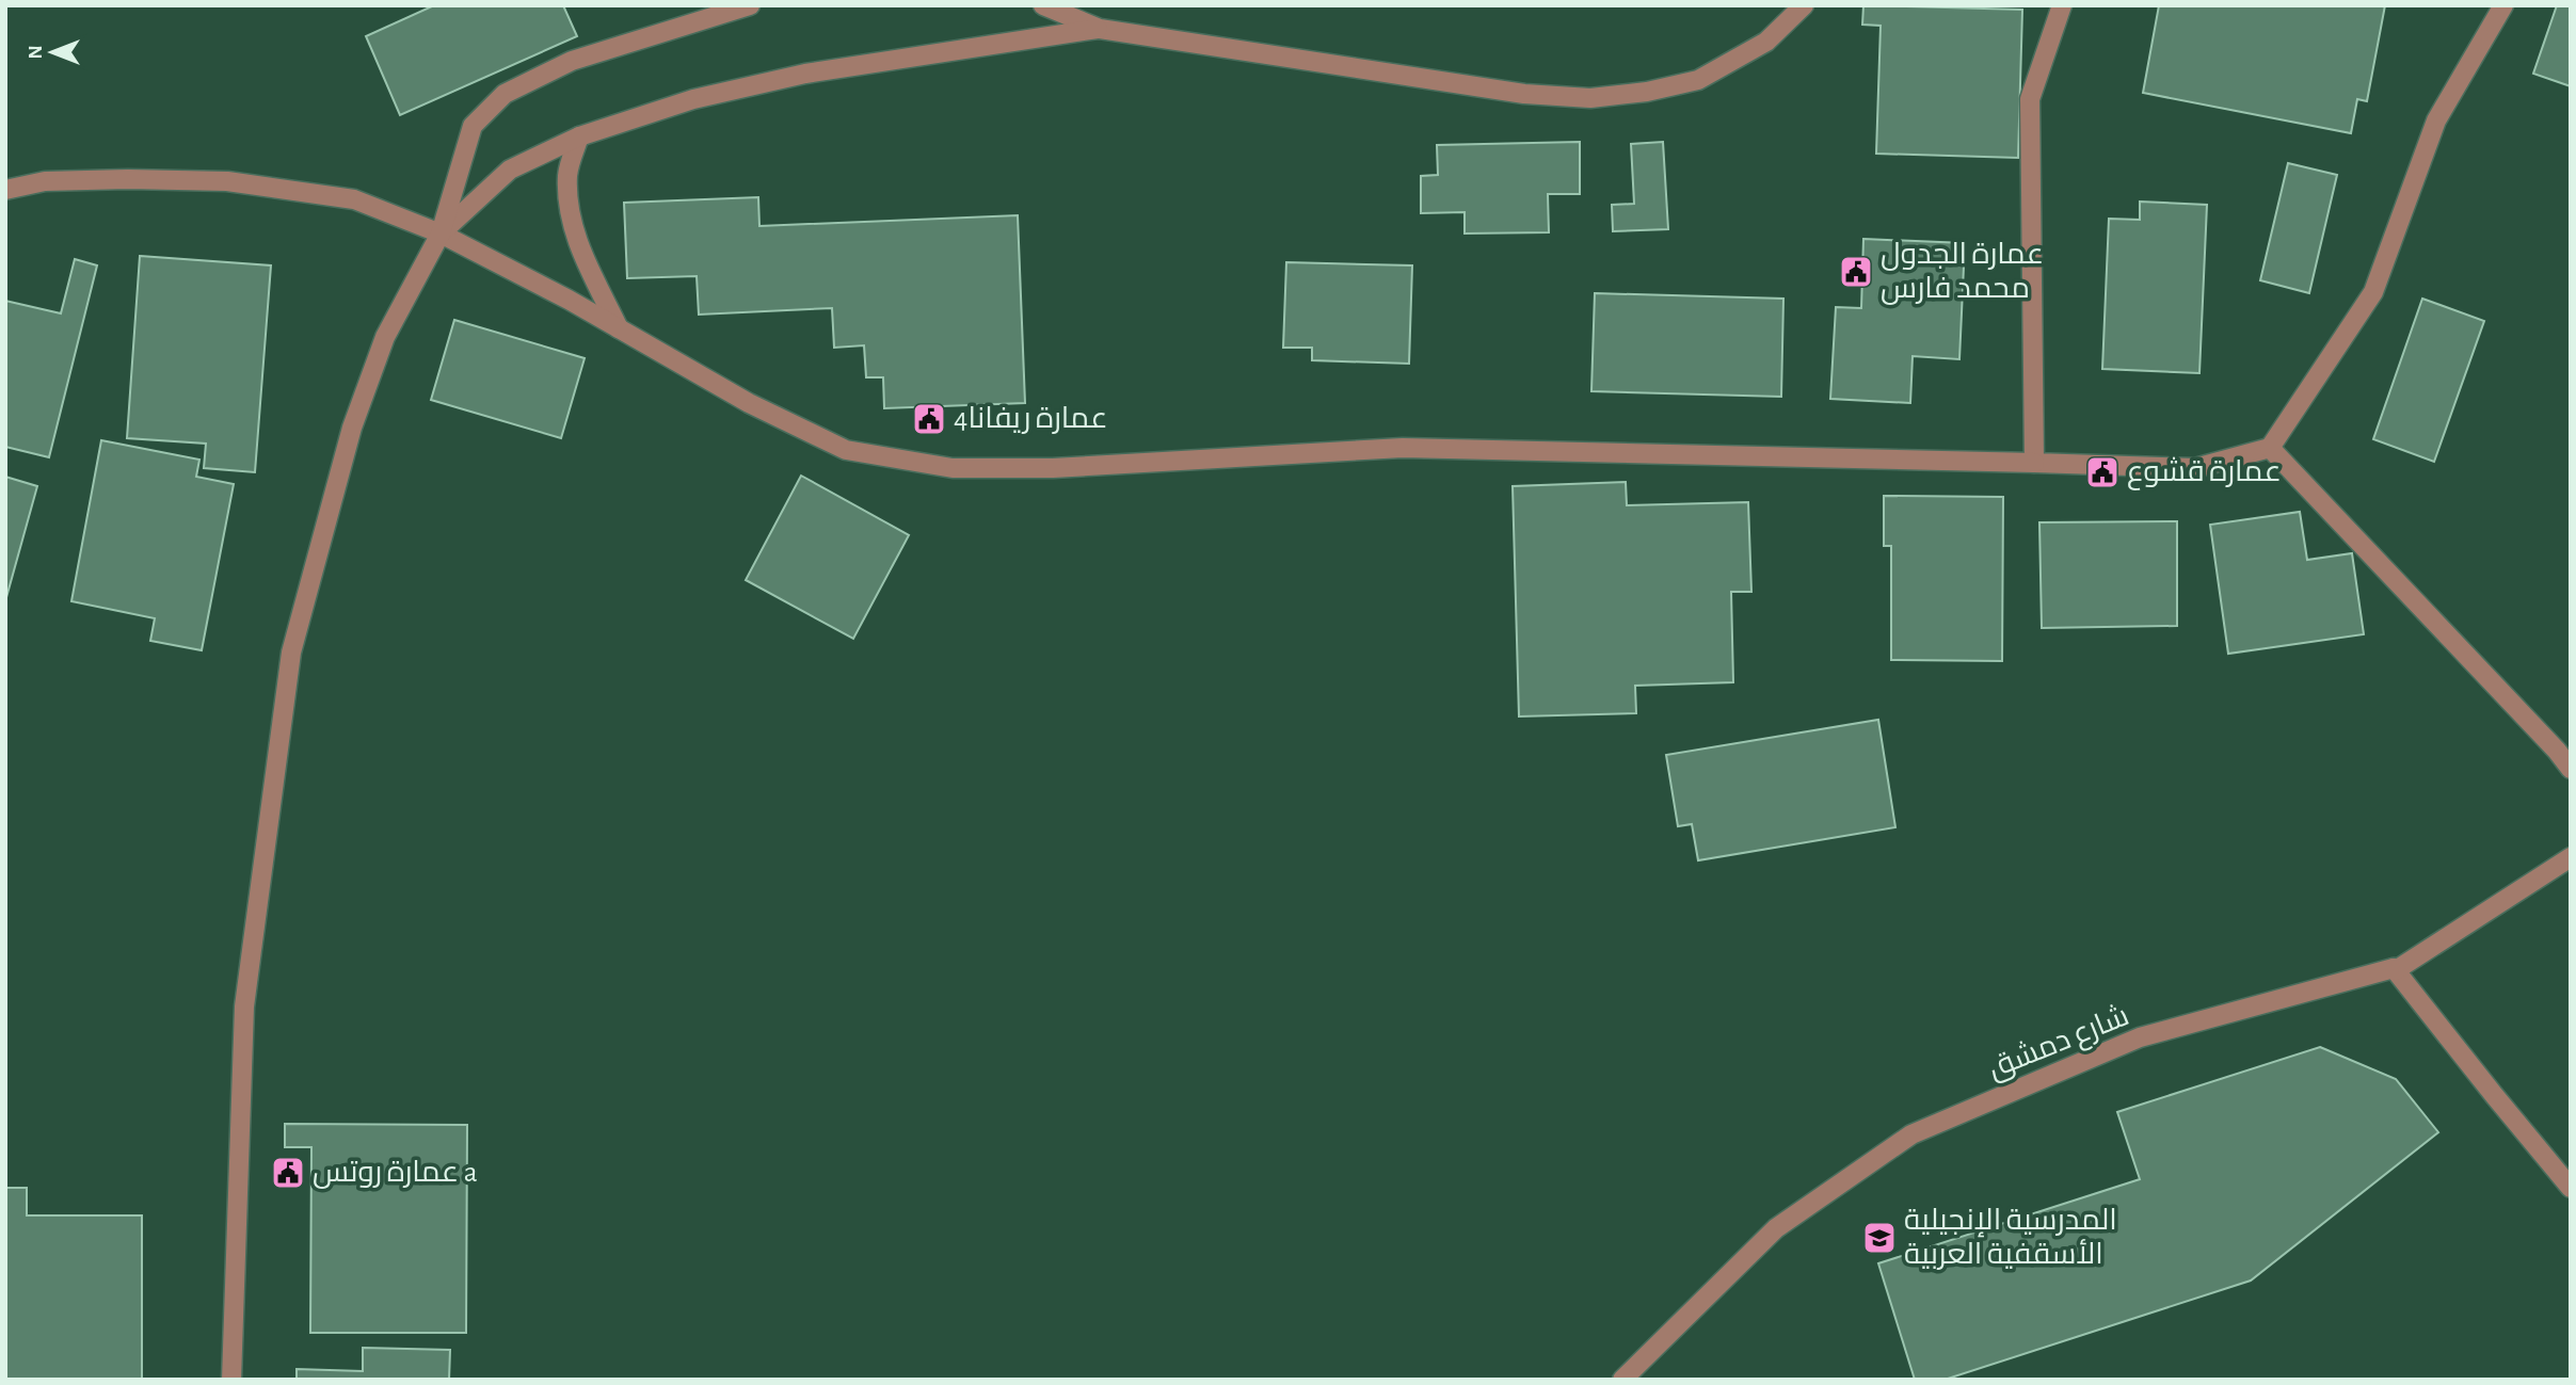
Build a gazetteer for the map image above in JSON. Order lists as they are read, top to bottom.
{
  "streets": {
    "street": ["شارع دمشق"]
  },
  "places": {
    "public building": [
      "عمارة الجدول محمد فارس",
      "عمارة ريفانا4",
      "عمارة قشوع",
      "عمارة روتس a"
    ],
    "school or university": ["المدرسية الإنجيلية الأسقفية العربية"]
  },
  "north": "left"
}
